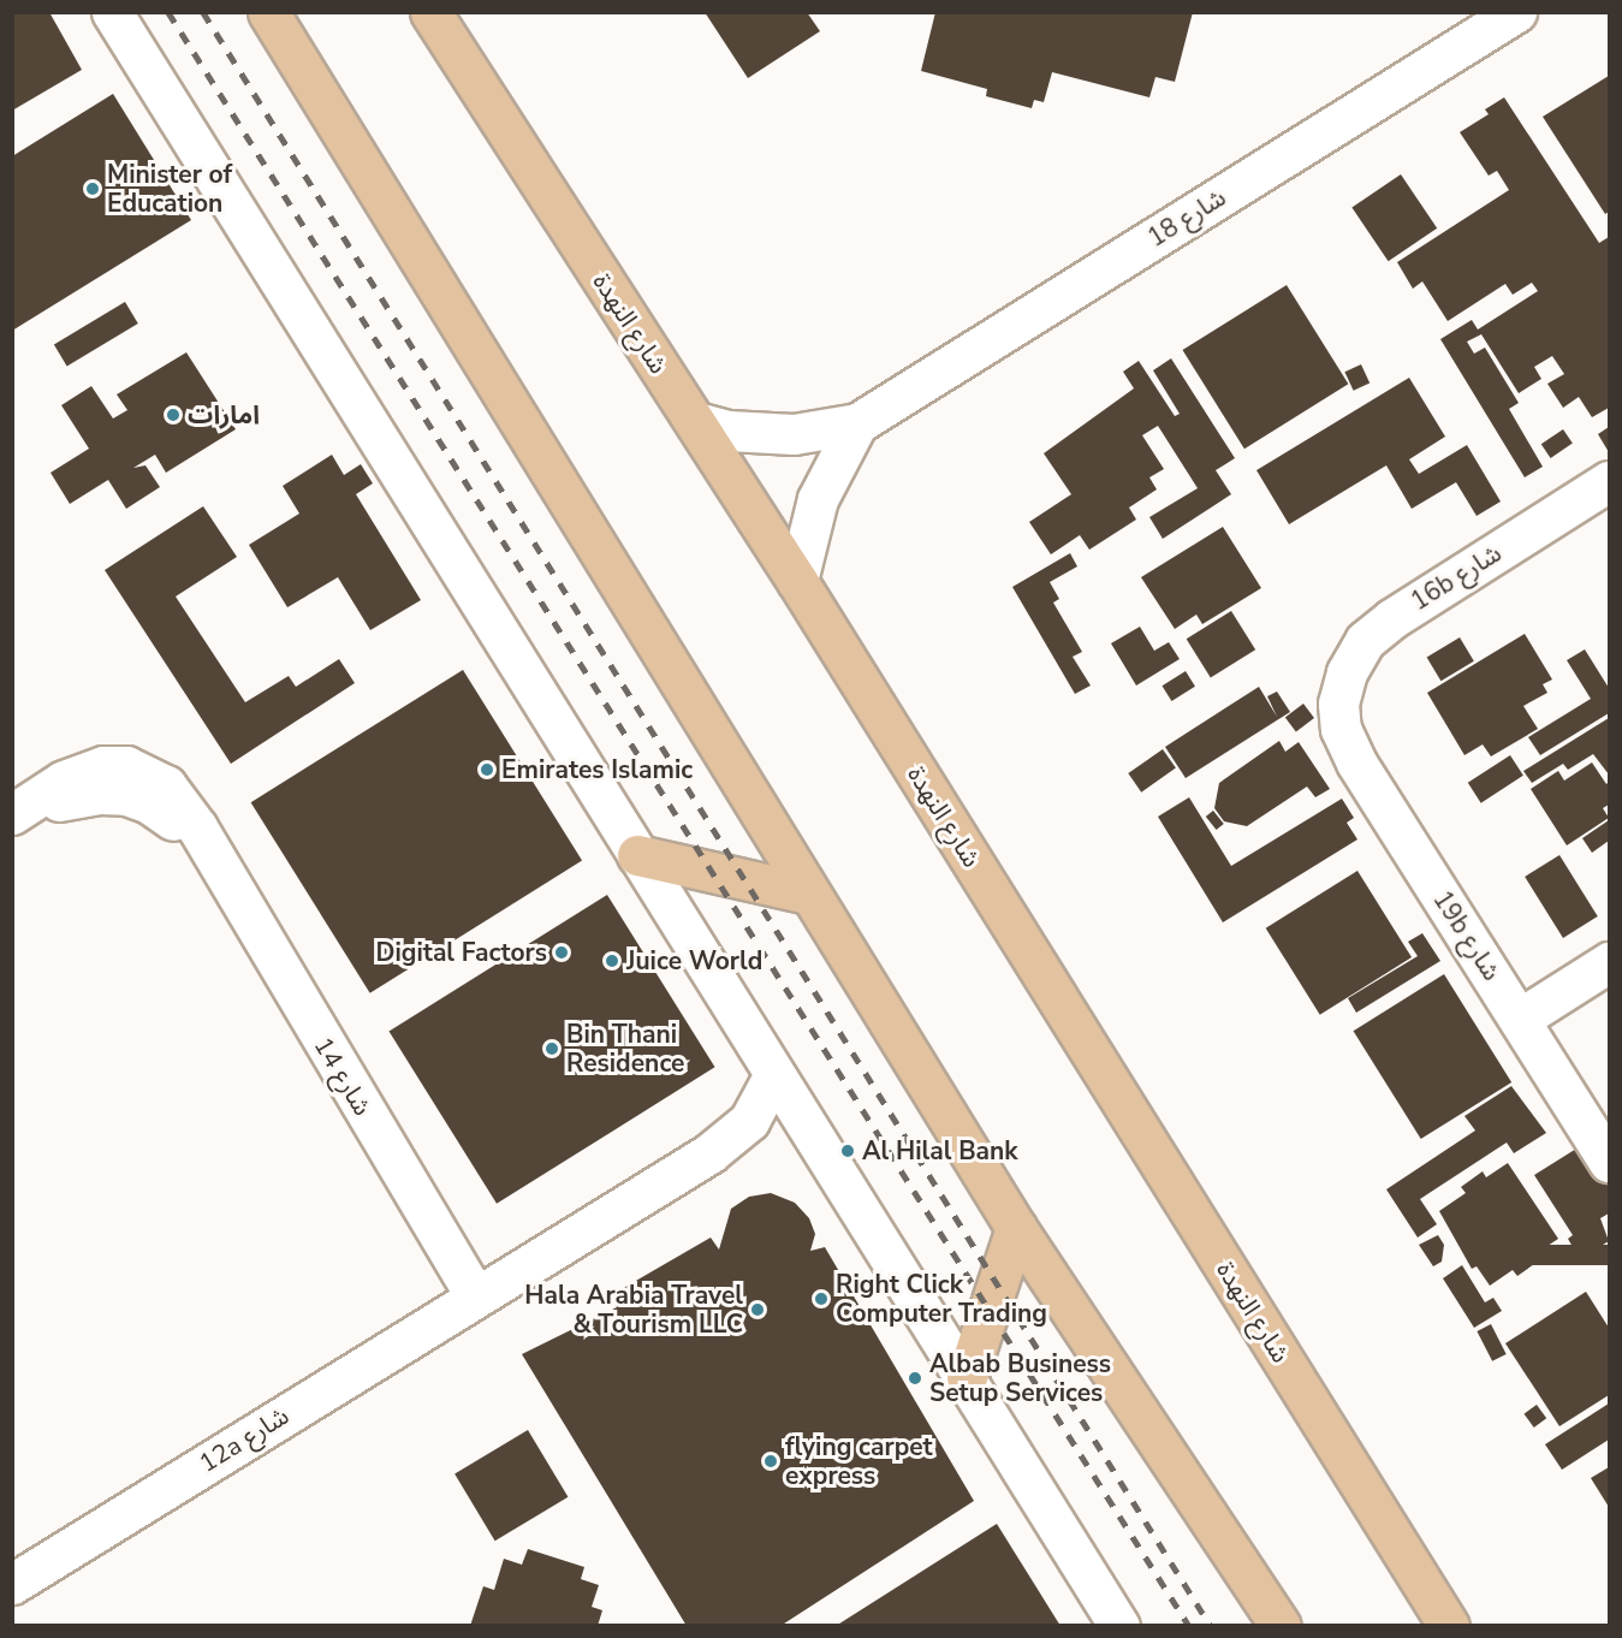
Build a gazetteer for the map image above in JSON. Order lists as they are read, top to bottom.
{
  "streets": {
    "main road": ["شارع النهدة"],
    "street": [
      "شارع 18",
      "16b شارع",
      "19b شارع",
      "شارع 14",
      "12a شارع"
    ]
  },
  "crossings": [
    ["شارع 18", "شارع النهدة"],
    ["16b شارع", "19b شارع"],
    ["شارع 14", "12a شارع"]
  ],
  "places": [
    "Minister of Education",
    "امارات",
    "Emirates Islamic",
    "Digital Factors",
    "Juice World",
    "Bin Thani Residence",
    "Al Hilal Bank",
    "Right Click Computer Trading",
    "Hala Arabia Travel & Tourism LLC",
    "Albab Business Setup Services",
    "flying carpet express"
  ]
}
